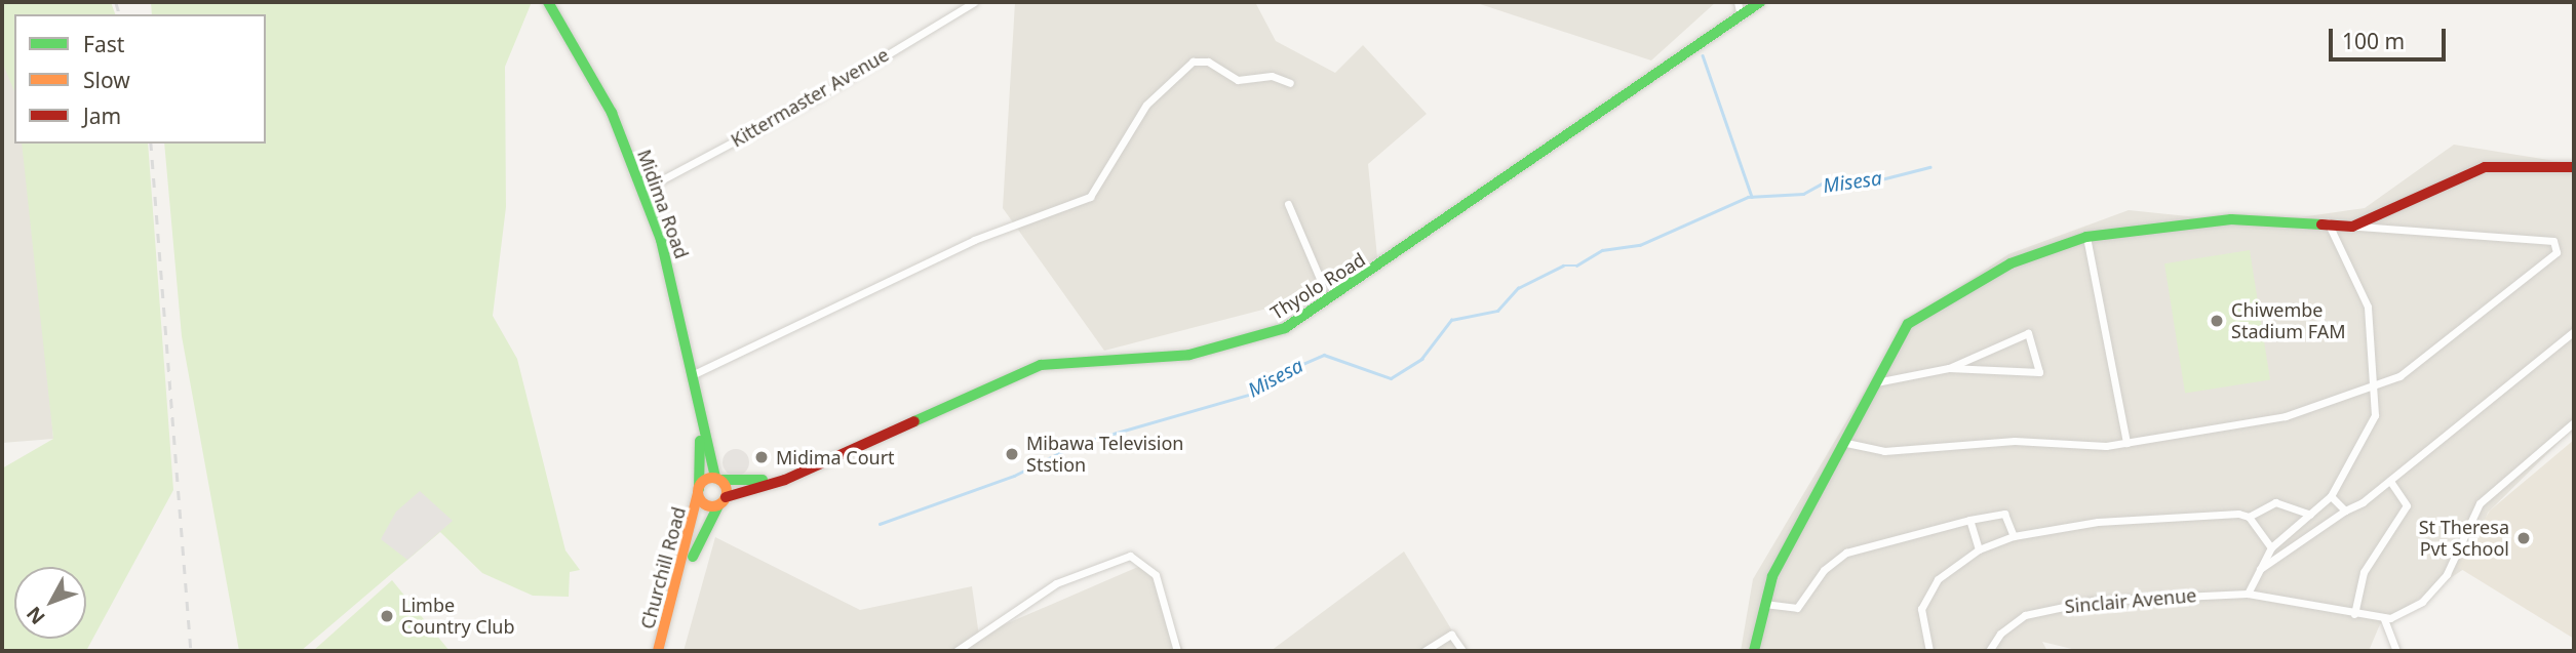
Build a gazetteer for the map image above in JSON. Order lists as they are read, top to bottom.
{
  "streets": {
    "main road": ["Midima Road", "Thyolo Road", "Churchill Road"],
    "street": ["Kittermaster Avenue", "Sinclair Avenue"]
  },
  "crossings": [
    ["Kittermaster Avenue", "Midima Road"],
    ["Midima Road", "Thyolo Road"],
    ["Midima Road", "Churchill Road"],
    ["Thyolo Road", "Churchill Road"]
  ],
  "water": ["Misesa"],
  "places": [
    "Chiwembe Stadium FAM",
    "Mibawa Television Ststion",
    "Midima Court",
    "St Theresa Pvt School",
    "Limbe Country Club"
  ],
  "legend": ["Fast", "Slow", "Jam"],
  "scale_bar": "100 m",
  "north": "bottom left"
}
